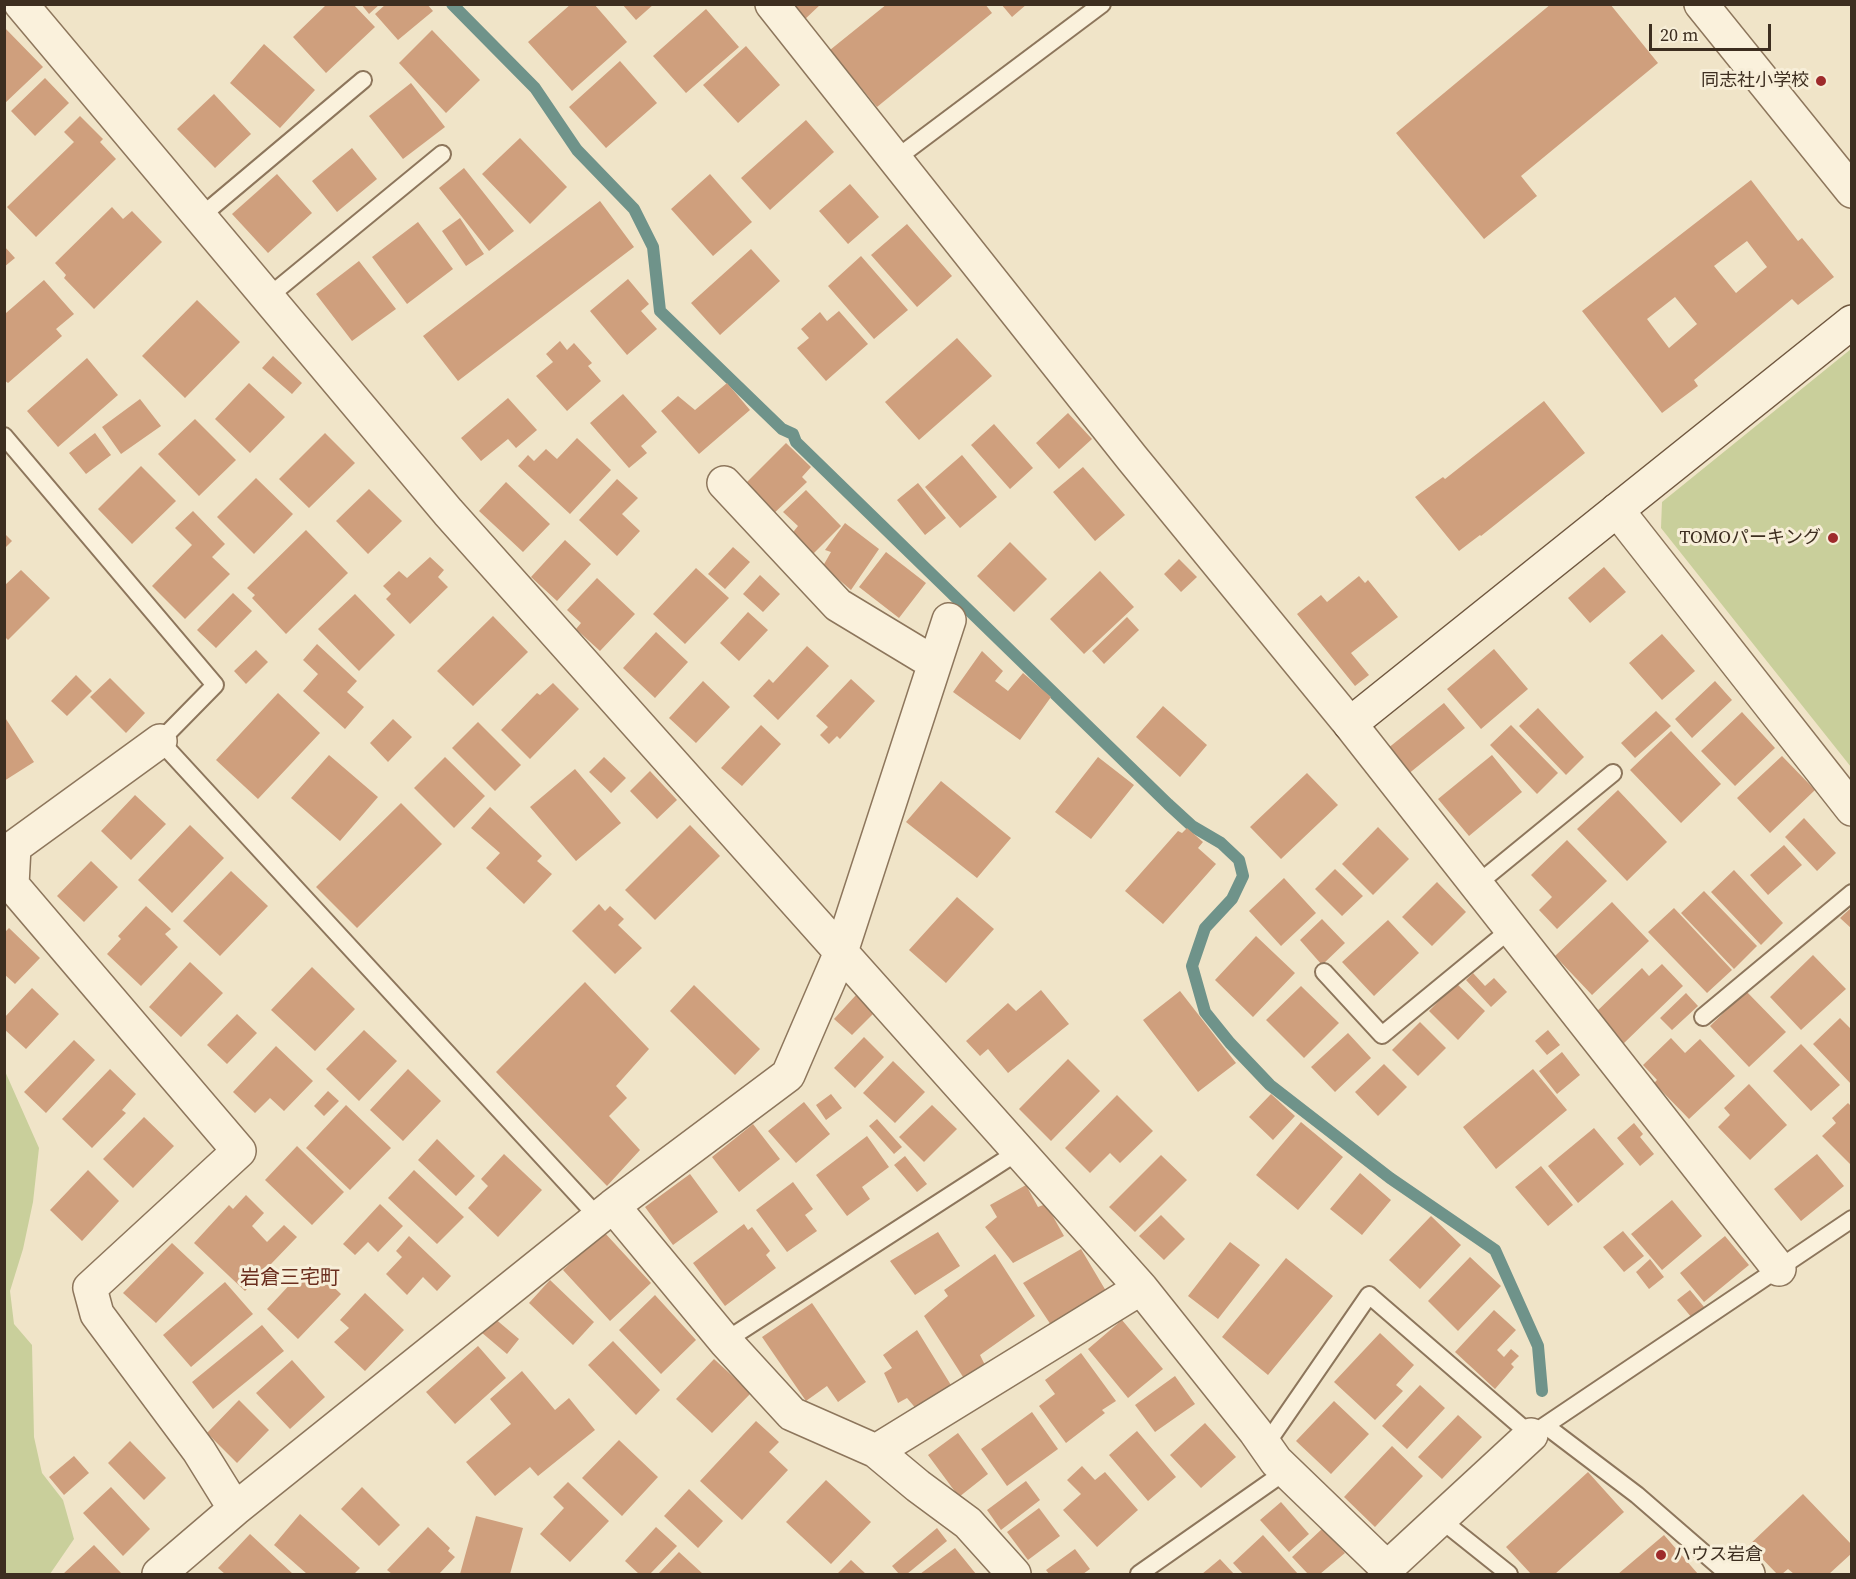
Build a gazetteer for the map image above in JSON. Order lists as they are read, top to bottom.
{
  "districts": ["岩倉三宅町"],
  "places": ["同志社小学校", "TOMOパーキング", "ハウス岩倉"],
  "scale_bar": "20 m"
}
